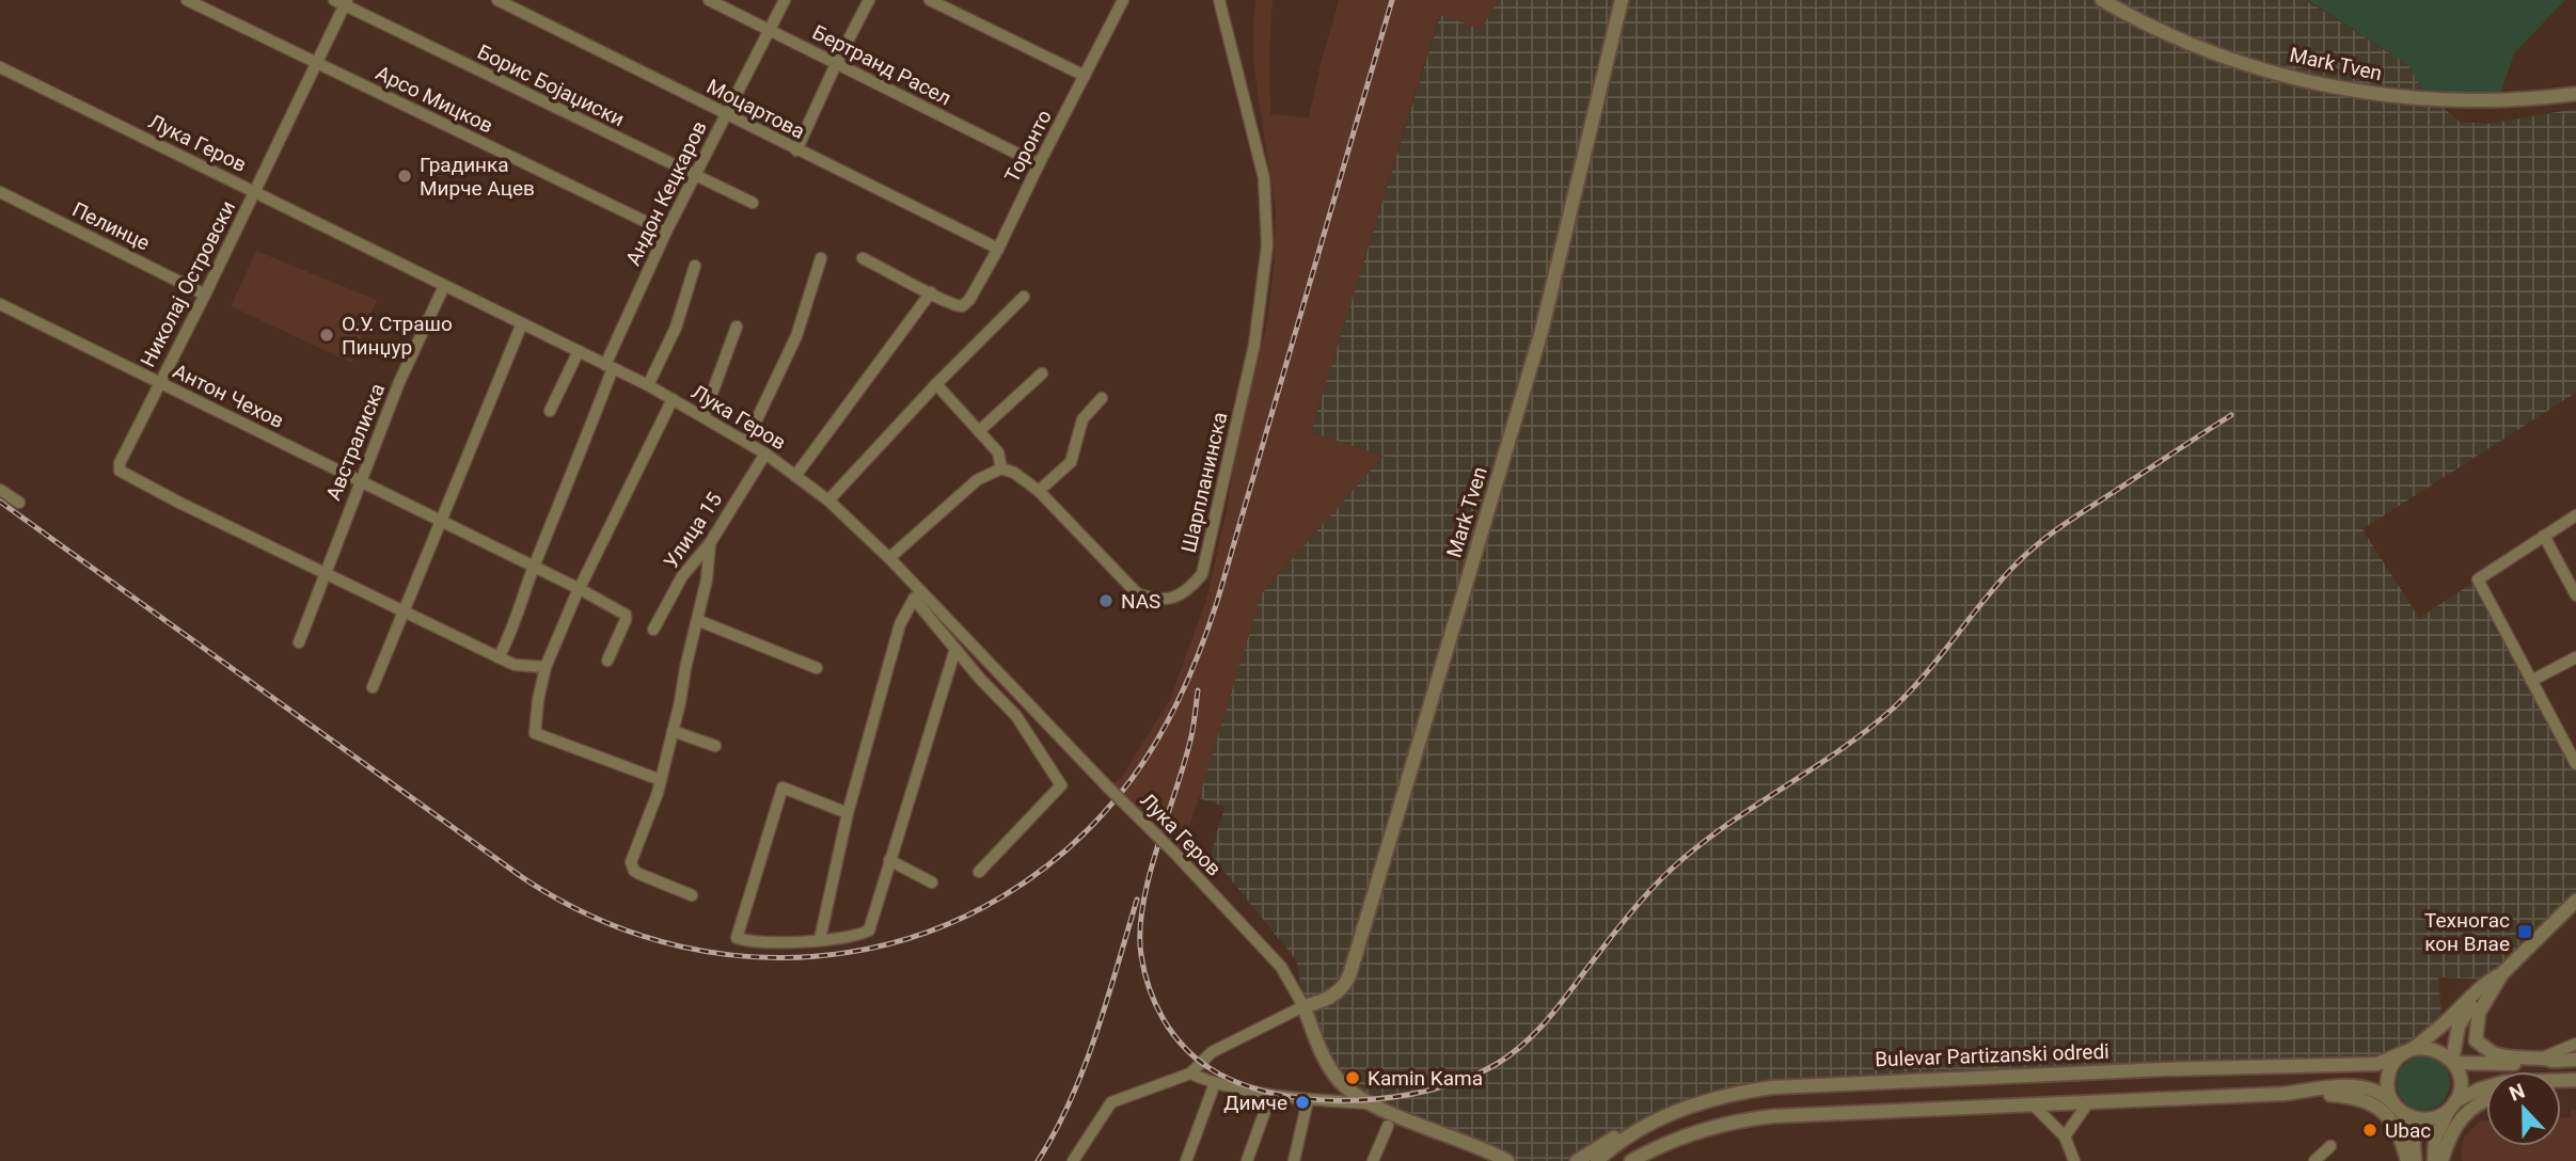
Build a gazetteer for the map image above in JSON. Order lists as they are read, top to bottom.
{
  "streets": {
    "street": [
      "Mark Tven",
      "Бертранд Расел",
      "Борис Бојаџиски",
      "Арсо Мицков",
      "Моцартова",
      "Лука Геров",
      "Торонто",
      "Андон Кецкаров",
      "Пелинце",
      "Николај Островски",
      "Антон Чехов",
      "Австралиска",
      "Шарпланинска",
      "Улица 15",
      "Bulevar Partizanski odredi"
    ]
  },
  "crossings": [
    ["Mark Tven", "Лука Геров"],
    ["Бертранд Расел", "Торонто"],
    ["Бертранд Расел", "Андон Кецкаров"],
    ["Борис Бојаџиски", "Андон Кецкаров"],
    ["Борис Бојаџиски", "Николај Островски"],
    ["Арсо Мицков", "Андон Кецкаров"],
    ["Арсо Мицков", "Николај Островски"],
    ["Моцартова", "Торонто"],
    ["Моцартова", "Андон Кецкаров"],
    ["Лука Геров", "Андон Кецкаров"],
    ["Лука Геров", "Николај Островски"],
    ["Лука Геров", "Австралиска"],
    ["Лука Геров", "Улица 15"],
    ["Андон Кецкаров", "Антон Чехов"],
    ["Пелинце", "Николај Островски"],
    ["Николај Островски", "Антон Чехов"],
    ["Николај Островски", "Австралиска"],
    ["Антон Чехов", "Австралиска"]
  ],
  "places": {
    "other": [
      "Градинка Мирче Ацев",
      "О.У. Страшо Пинџур",
      "NAS",
      "Kamin Kama",
      "Димче",
      "Ubac"
    ],
    "transit": ["Техногас кон Влае"]
  },
  "north": "top"
}
